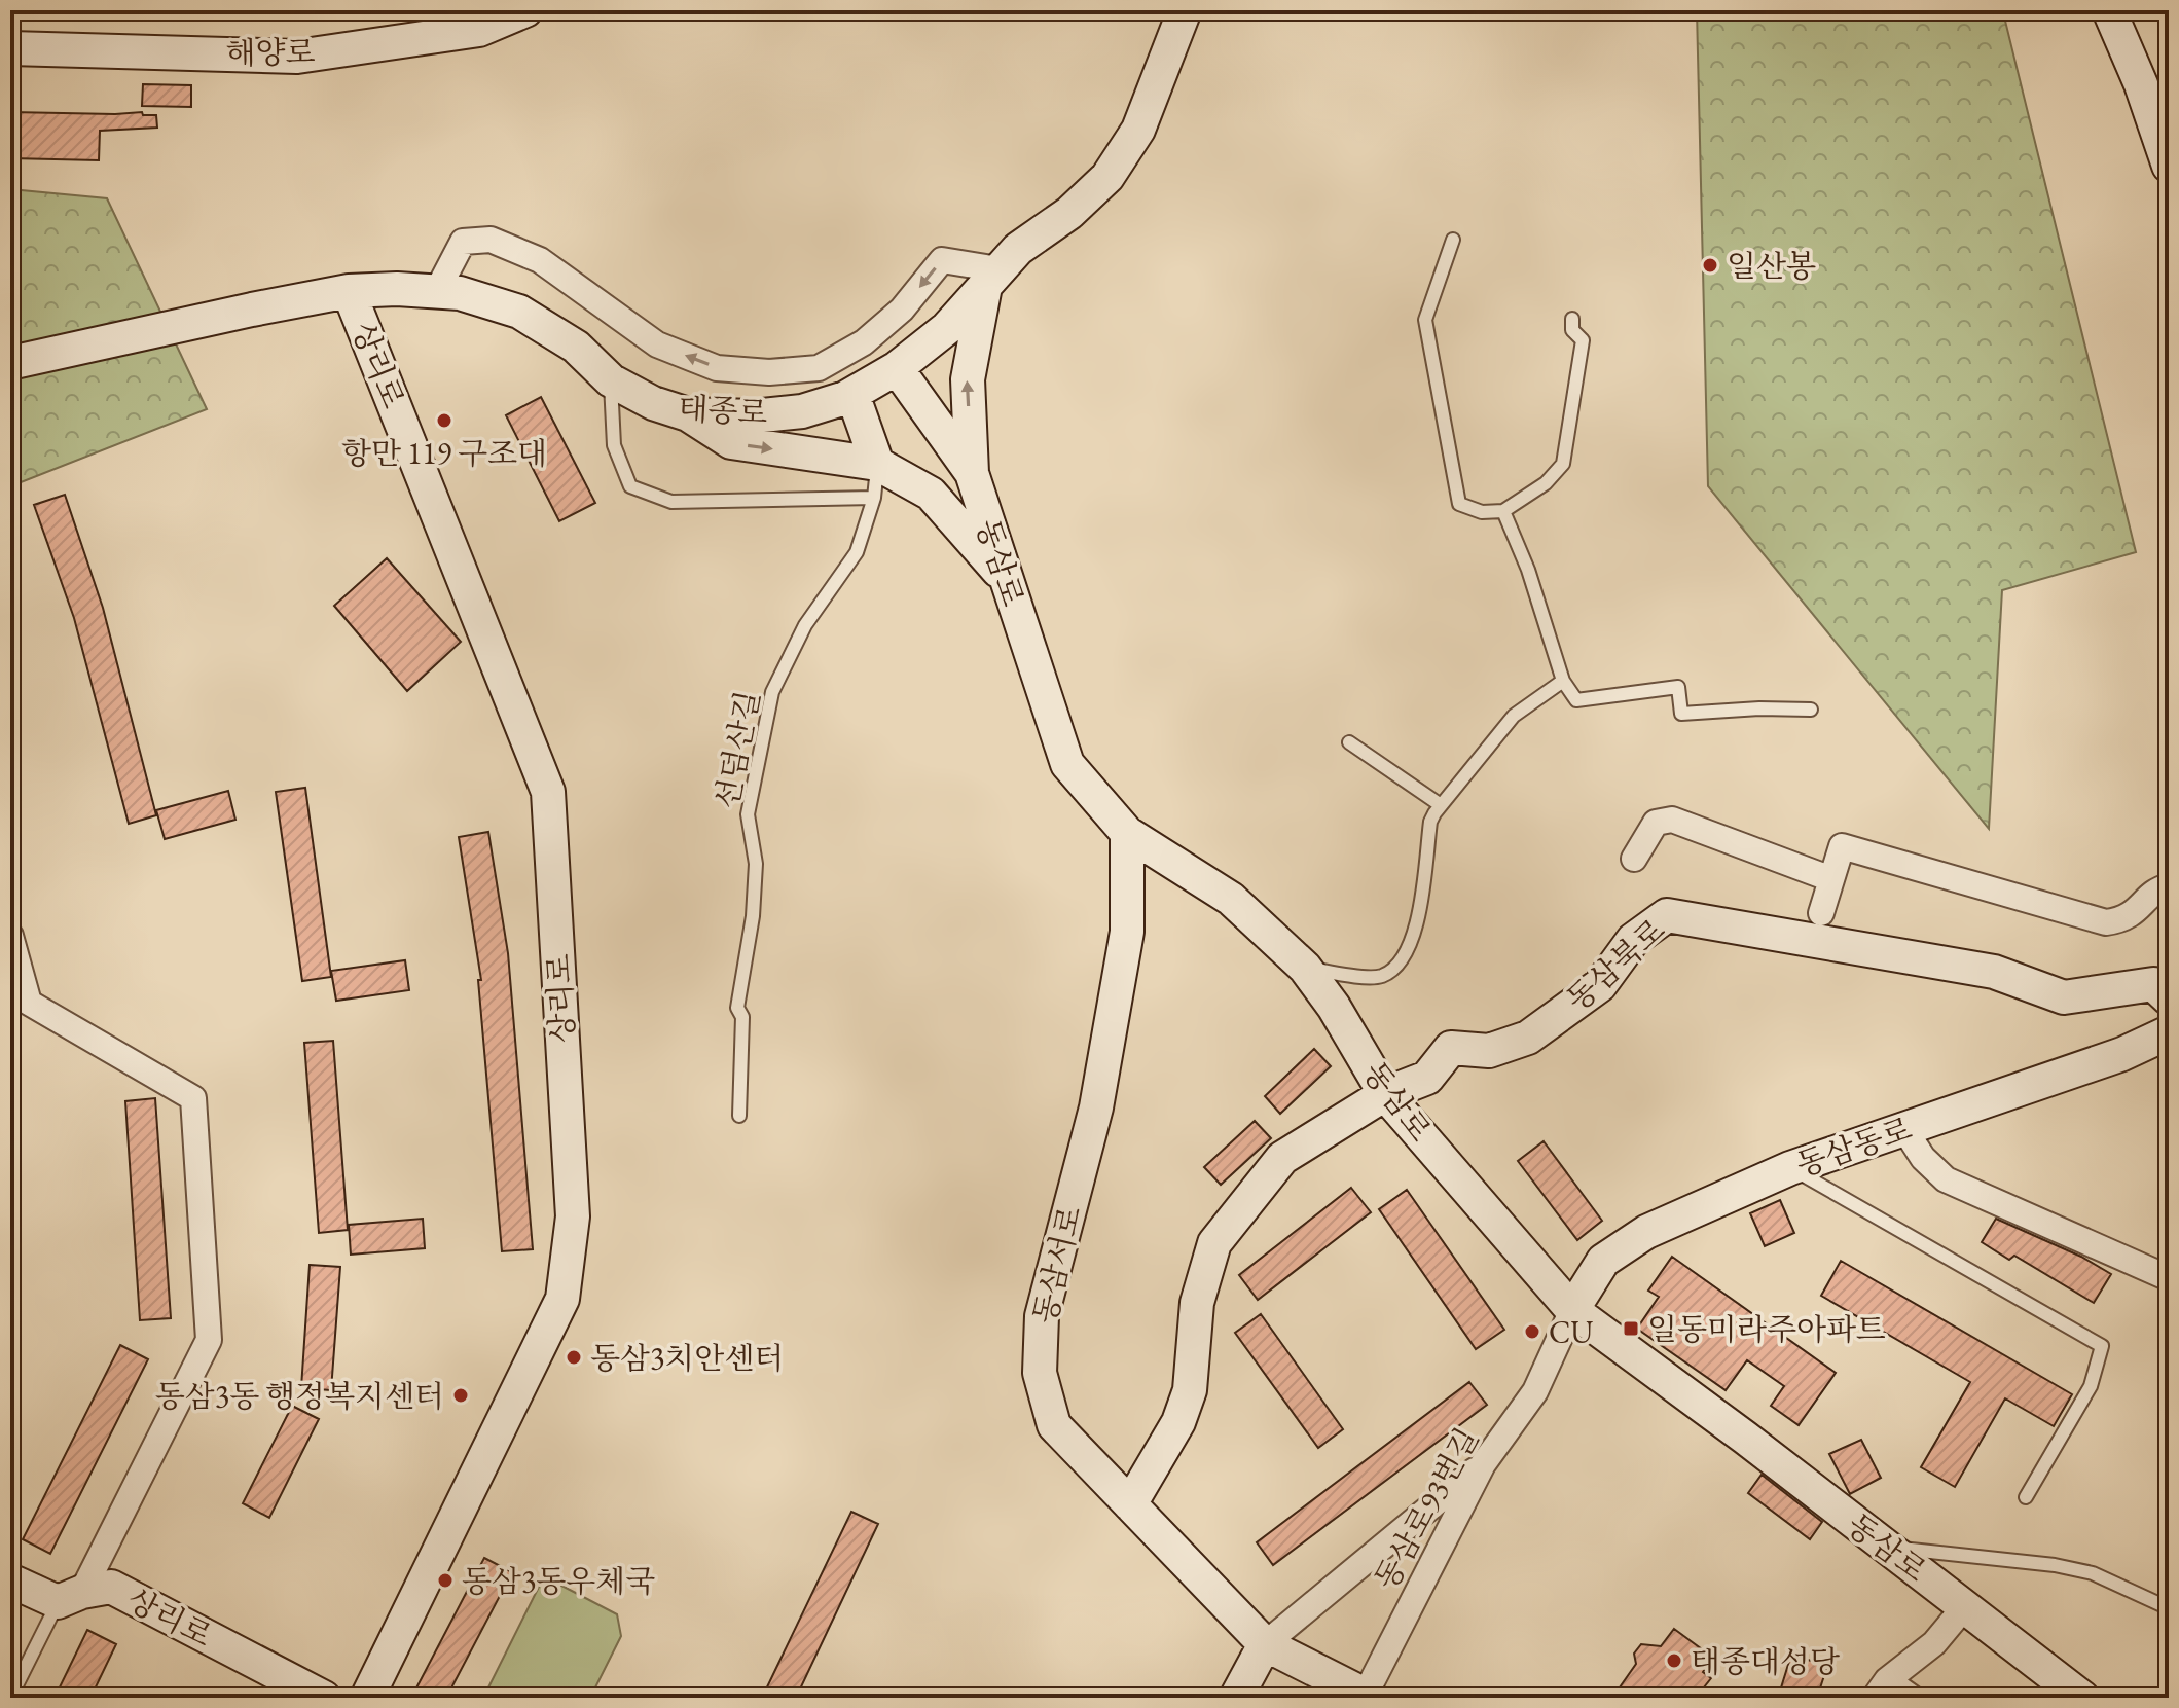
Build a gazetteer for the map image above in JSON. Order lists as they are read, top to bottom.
{
  "streets": {
    "street": [
      "해양로",
      "상리로",
      "태종로",
      "동삼로",
      "동삼북로",
      "동삼동로",
      "동삼서로",
      "동삼로93번길"
    ],
    "lane": ["선덤산길"]
  },
  "crossings": [
    ["상리로", "태종로"],
    ["태종로", "동삼로"],
    ["동삼로", "동삼북로"],
    ["동삼로", "동삼동로"],
    ["동삼로", "동삼서로"],
    ["동삼로", "동삼로93번길"],
    ["동삼북로", "동삼서로"],
    ["동삼동로", "동삼로93번길"],
    ["동삼서로", "동삼로93번길"]
  ],
  "places": {
    "other": [
      "일산봉",
      "항만 119 구조대",
      "CU",
      "동삼3치안센터",
      "동삼3동 행정복지센터",
      "동삼3동우체국",
      "태종대성당"
    ],
    "transit": ["일동미라주아파트"]
  }
}
